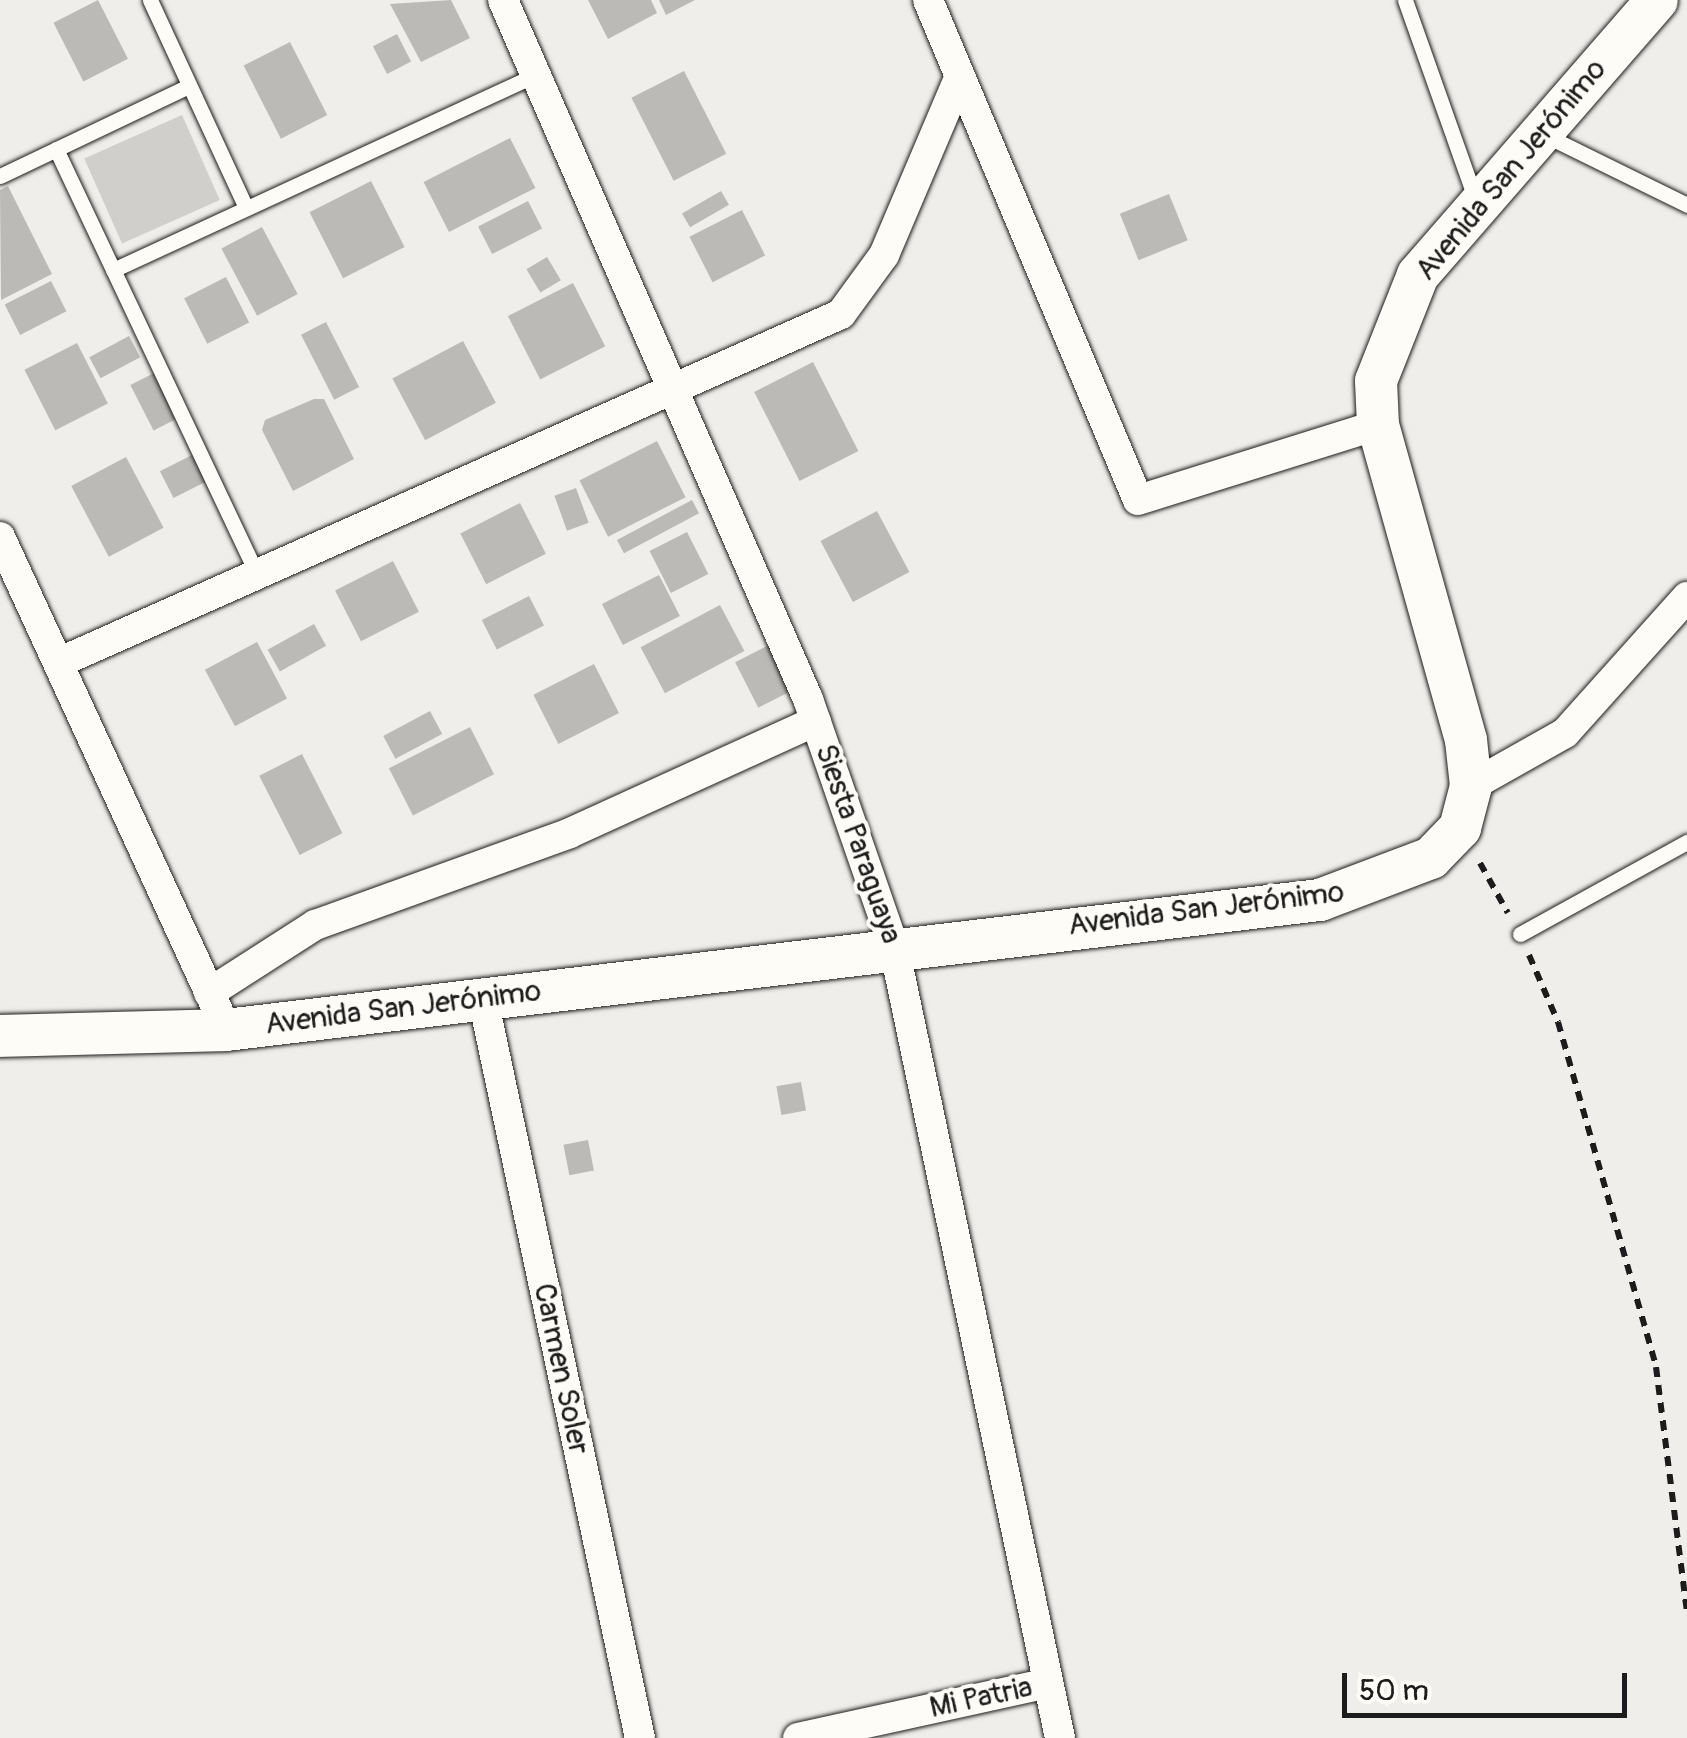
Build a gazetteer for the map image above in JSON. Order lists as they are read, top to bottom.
{
  "streets": {
    "street": [
      "Avenida San Jerónimo",
      "Siesta Paraguaya",
      "Carmen Soler",
      "Mi Patria"
    ]
  },
  "crossings": [
    ["Avenida San Jerónimo", "Siesta Paraguaya"],
    ["Avenida San Jerónimo", "Carmen Soler"],
    ["Siesta Paraguaya", "Mi Patria"]
  ],
  "scale_bar": "50 m"
}
